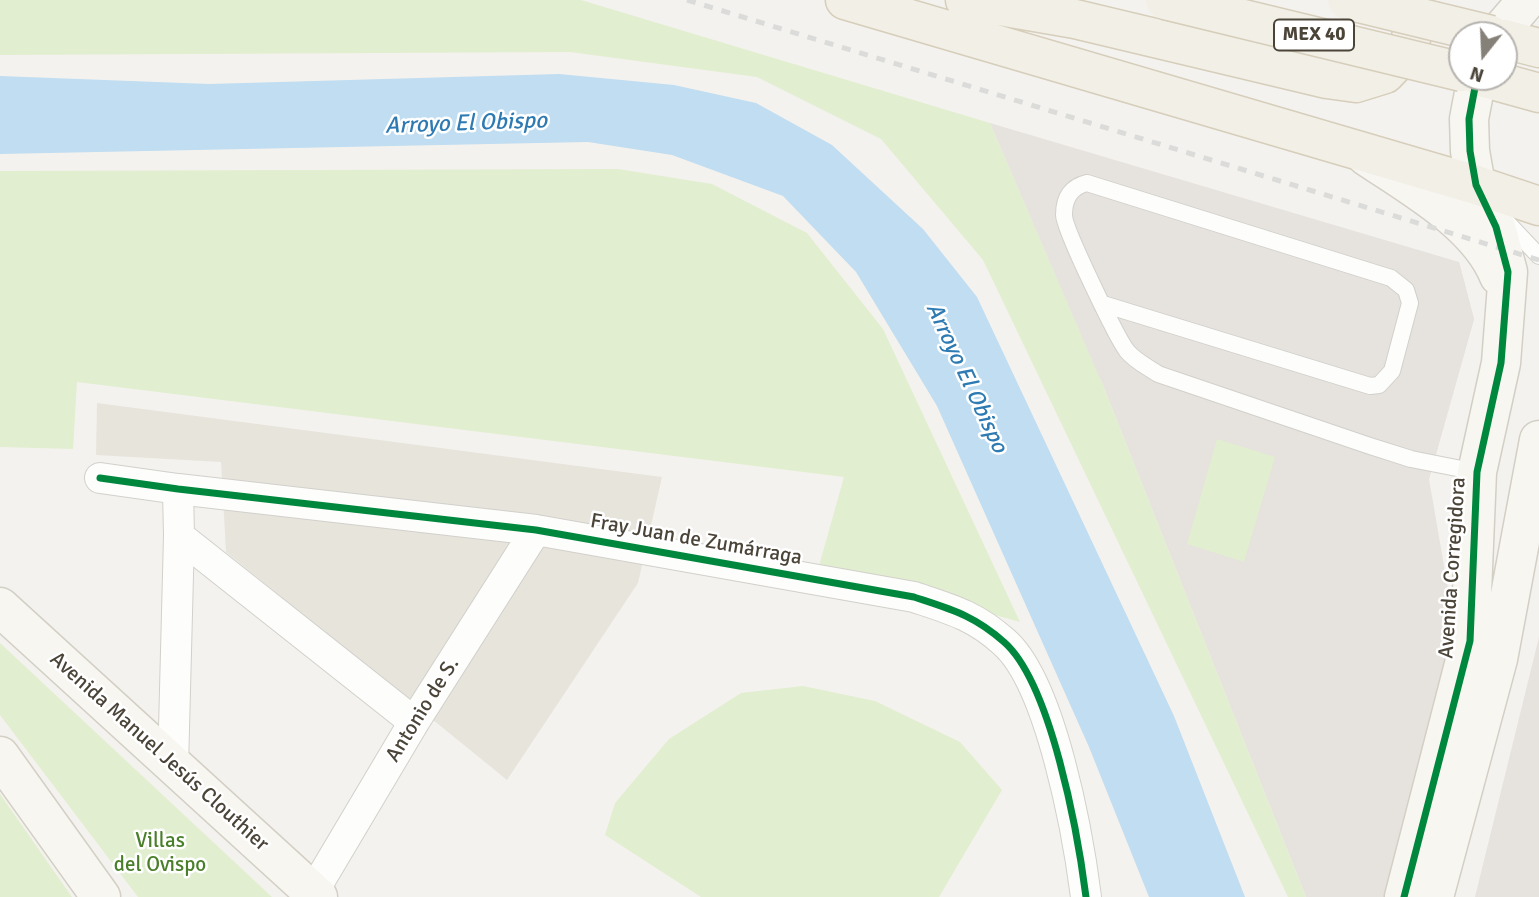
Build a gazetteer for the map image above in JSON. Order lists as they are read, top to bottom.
{
  "streets": {
    "main road": ["MEX 40"],
    "street": [
      "Fray Juan de Zumárraga",
      "Avenida Corregidora",
      "Antonio de S.",
      "Avenida Manuel Jesús Clouthier"
    ]
  },
  "crossings": [
    ["Fray Juan de Zumárraga", "Antonio de S."],
    ["Antonio de S.", "Avenida Manuel Jesús Clouthier"]
  ],
  "water": ["Arroyo El Obispo"],
  "parks": ["Villas del Ovispo"],
  "north": "bottom"
}
